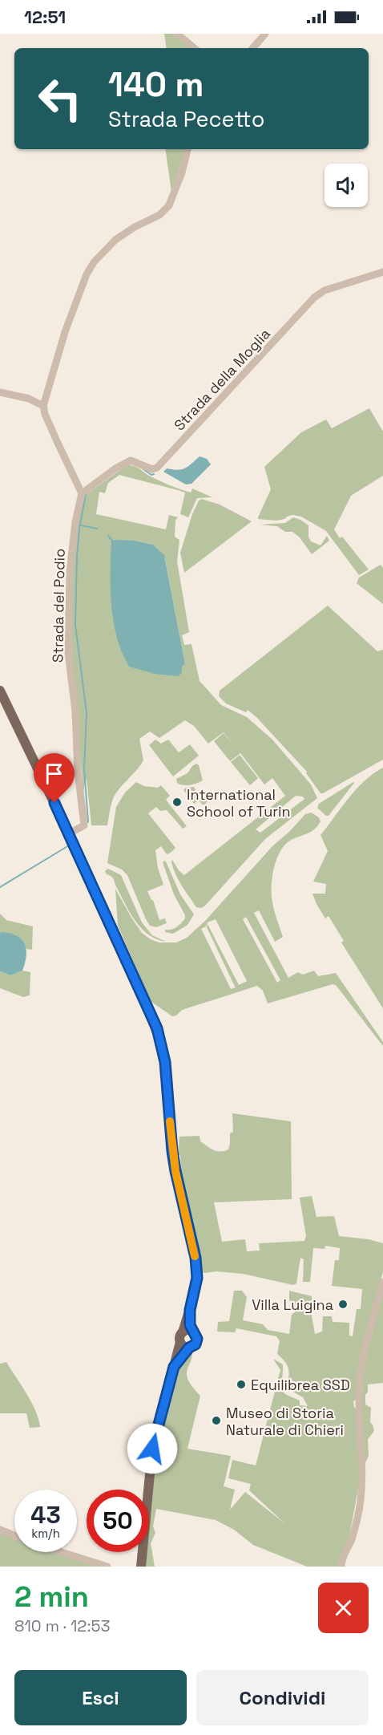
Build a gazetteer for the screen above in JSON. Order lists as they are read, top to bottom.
{
  "streets": {
    "street": ["Strada della Moglia", "Strada del Podio"]
  },
  "crossings": [
    ["Strada della Moglia", "Strada del Podio"]
  ],
  "places": [
    "International School of Turin",
    "Villa Luigina",
    "Equilibrea SSD",
    "Museo di Storia Naturale di Chieri"
  ],
  "page": {
    "status": "12:51",
    "turn": ["140 m", "Strada Pecetto"],
    "speed": "43 km/h",
    "limit": "50",
    "heading": ["2 min", "810 m · 12:53"],
    "buttons": ["Esci", "Condividi"]
  }
}
